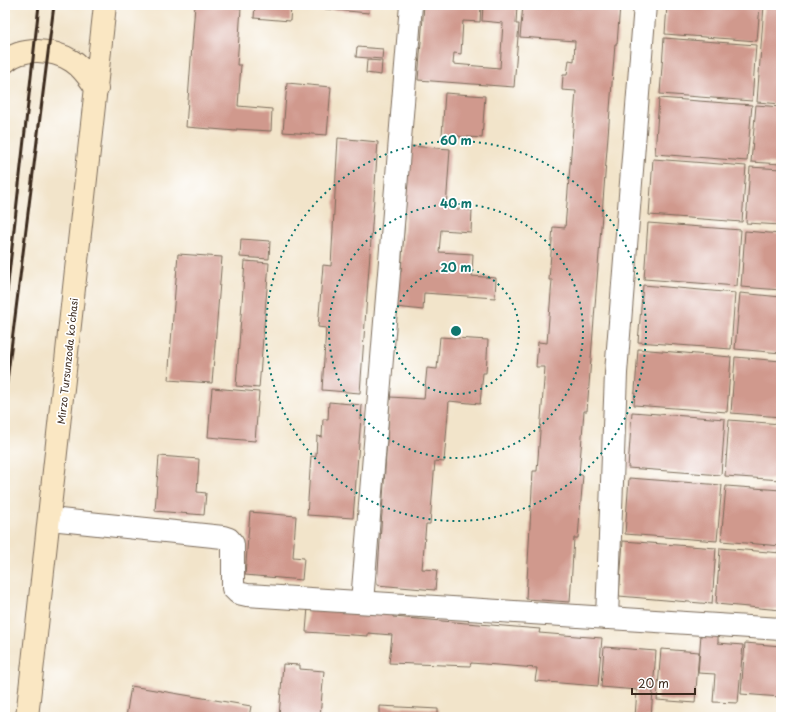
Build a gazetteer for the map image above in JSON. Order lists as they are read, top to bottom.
{
  "streets": {
    "main road": ["Mirzo Tursunzoda koʻchasi"]
  },
  "scale_bar": "20 m",
  "rings": ["60 m", "40 m", "20 m"]
}
